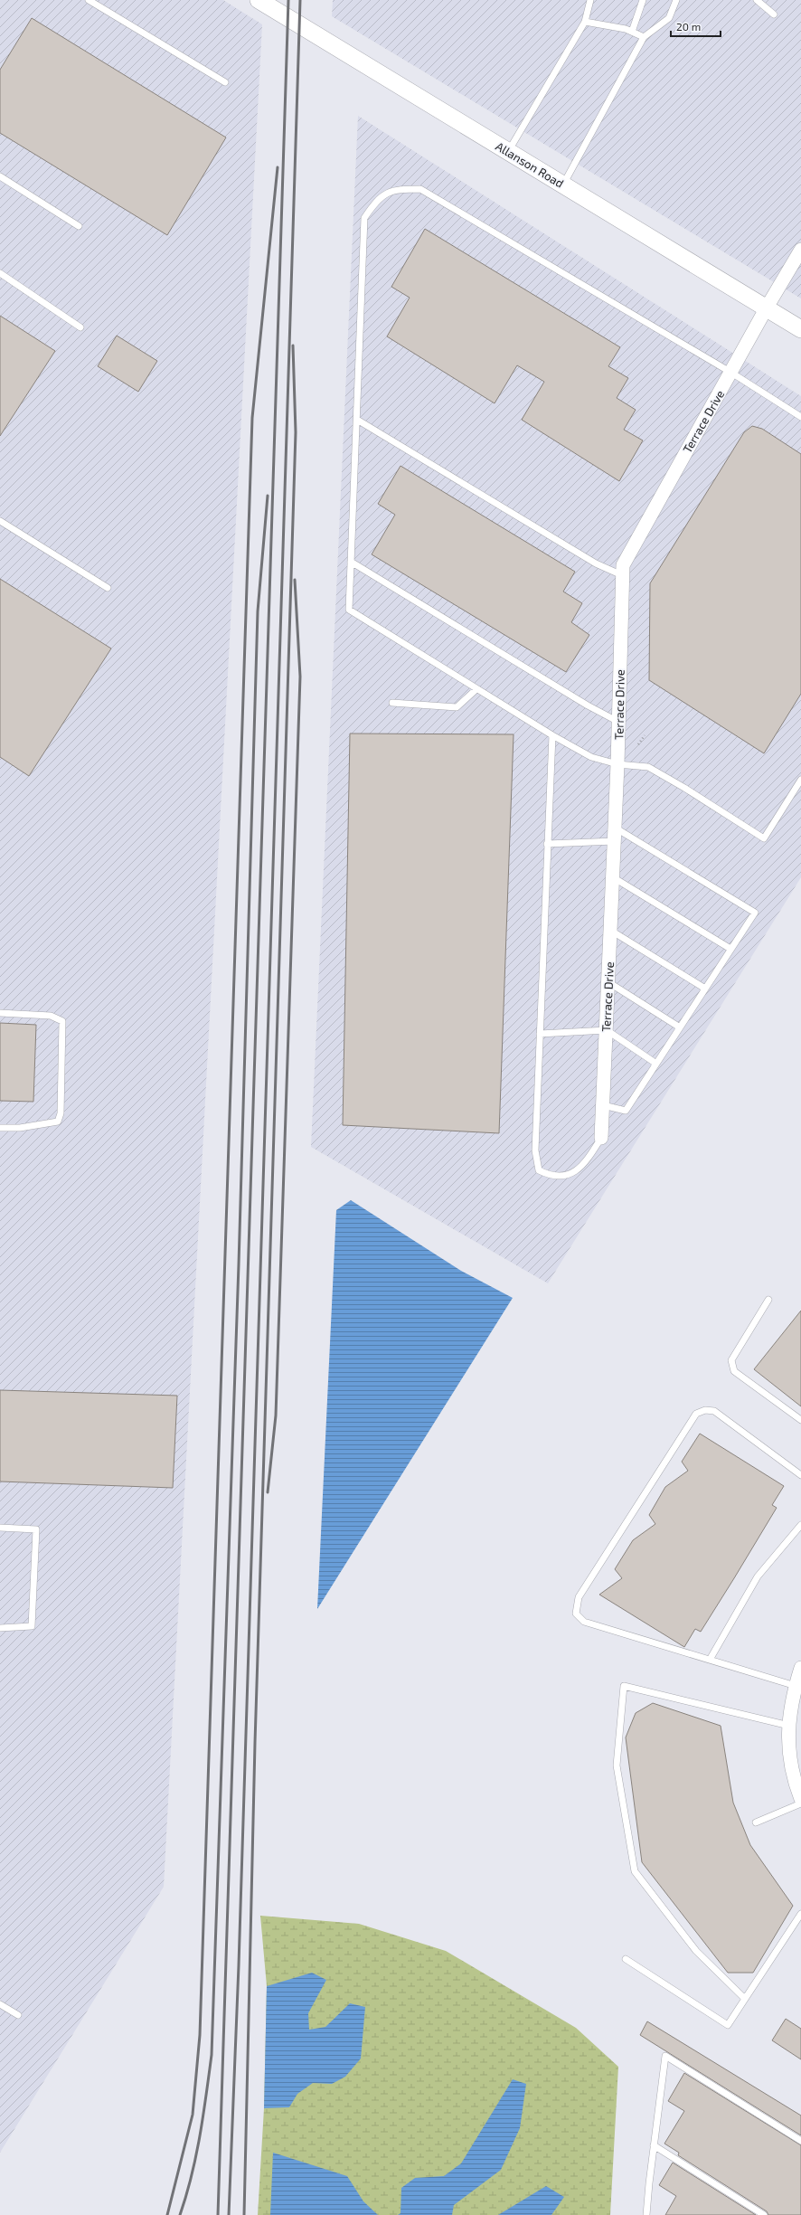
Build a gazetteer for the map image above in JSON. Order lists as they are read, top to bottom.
{
  "streets": {
    "street": ["Allanson Road", "Terrace Drive"]
  },
  "crossings": [
    ["Allanson Road", "Terrace Drive"]
  ],
  "scale_bar": "20 m"
}
